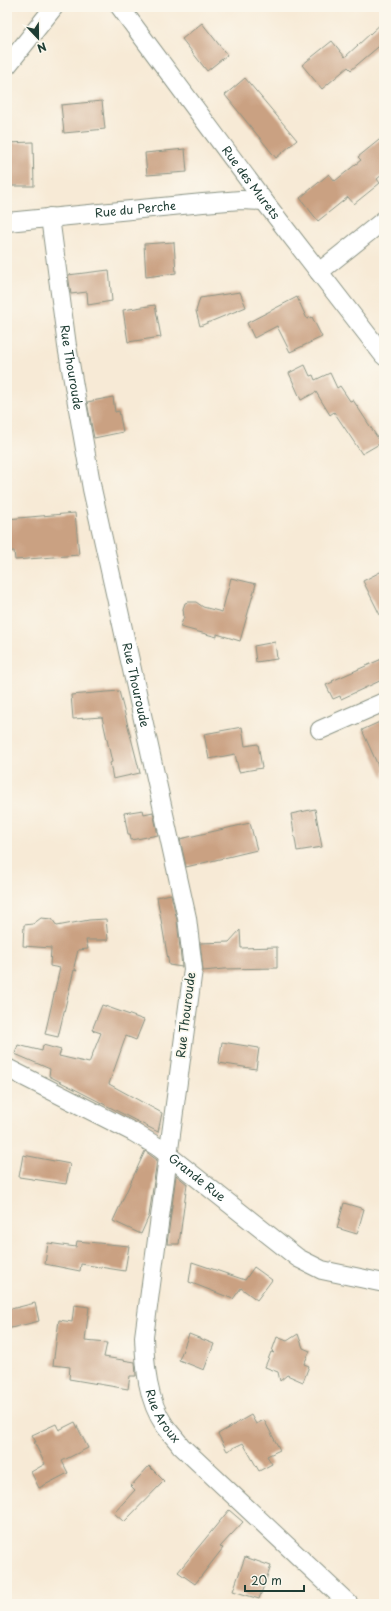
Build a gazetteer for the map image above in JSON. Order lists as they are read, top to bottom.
{
  "streets": {
    "street": [
      "Rue des Murets",
      "Rue du Perche",
      "Rue Thouroude",
      "Grande Rue",
      "Rue Aroux"
    ]
  },
  "crossings": [
    ["Rue des Murets", "Rue du Perche"],
    ["Rue du Perche", "Rue Thouroude"],
    ["Rue Thouroude", "Grande Rue"],
    ["Rue Thouroude", "Rue Aroux"],
    ["Grande Rue", "Rue Aroux"]
  ],
  "scale_bar": "20 m",
  "north": "bottom"
}
